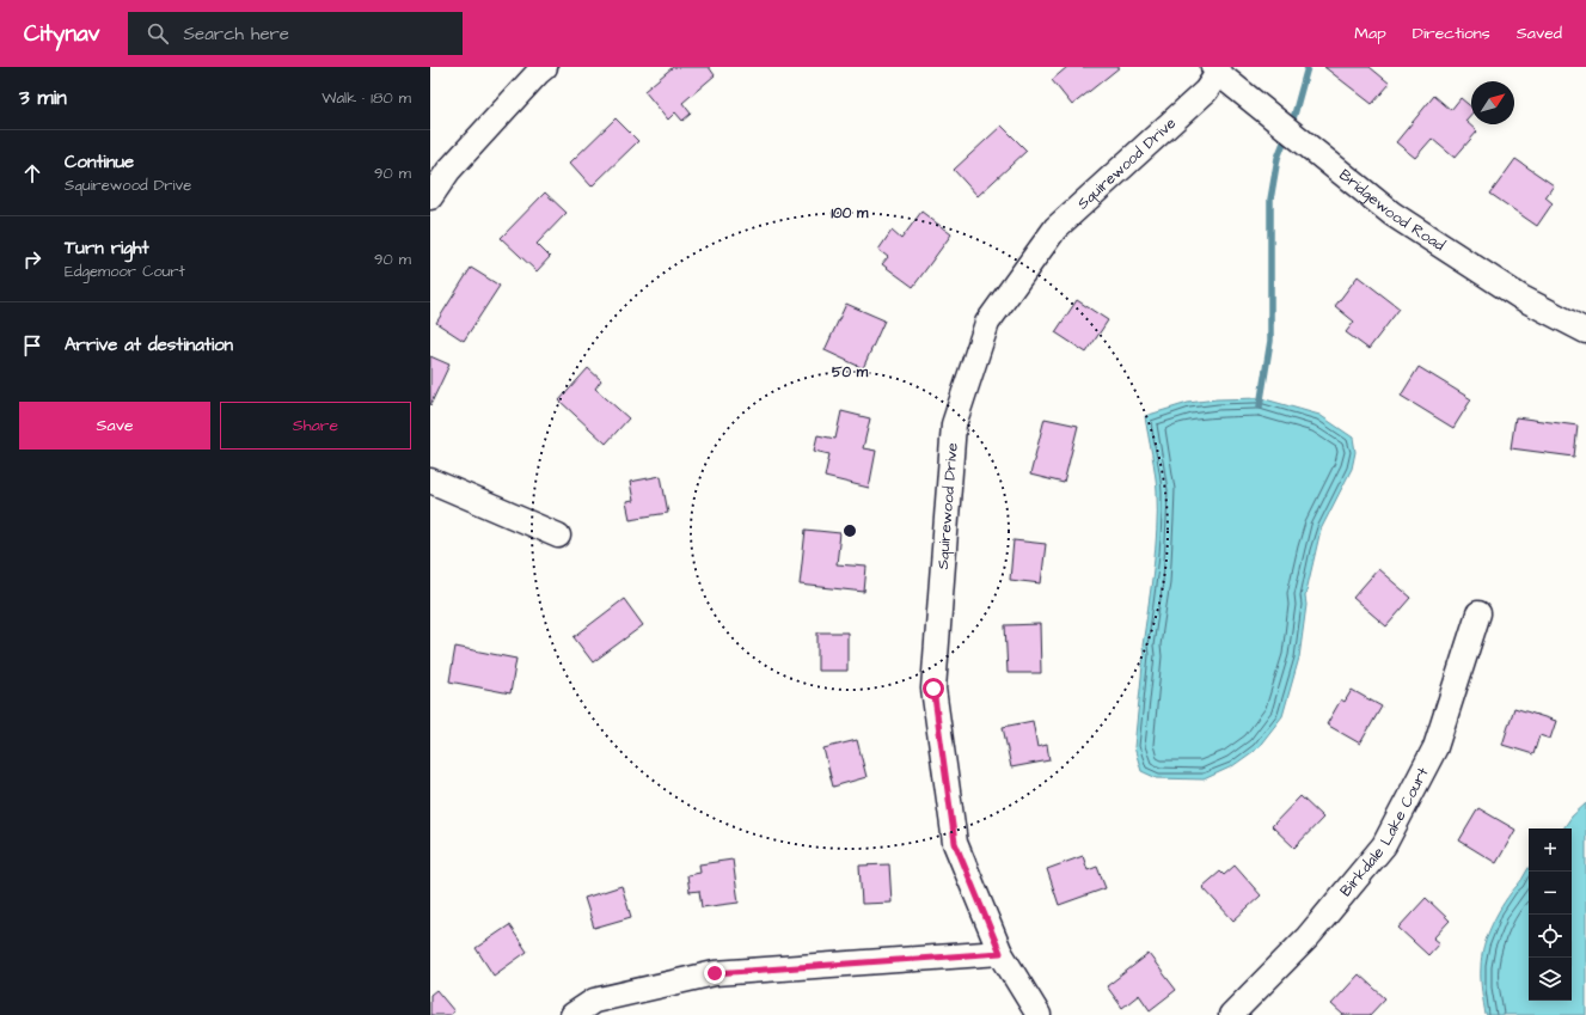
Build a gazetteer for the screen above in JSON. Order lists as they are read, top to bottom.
{
  "streets": {
    "street": ["Squirewood Drive", "Bridgewood Road", "Birkdale Lake Court"]
  },
  "crossings": [
    ["Squirewood Drive", "Bridgewood Road"]
  ],
  "north": "top right",
  "page": {
    "header": "Citynav",
    "search": "Search here",
    "nav": ["Map", "Directions", "Saved"],
    "heading": ["3 min", "Walk · 180 m"],
    "list": [
      ["Continue", "Squirewood Drive", "90 m"],
      ["Turn right", "Edgemoor Court", "90 m"],
      "Arrive at destination"
    ],
    "buttons": ["Save", "Share"],
    "map_buttons": ["+", "−"]
  },
  "rings": ["100 m", "50 m"]
}
